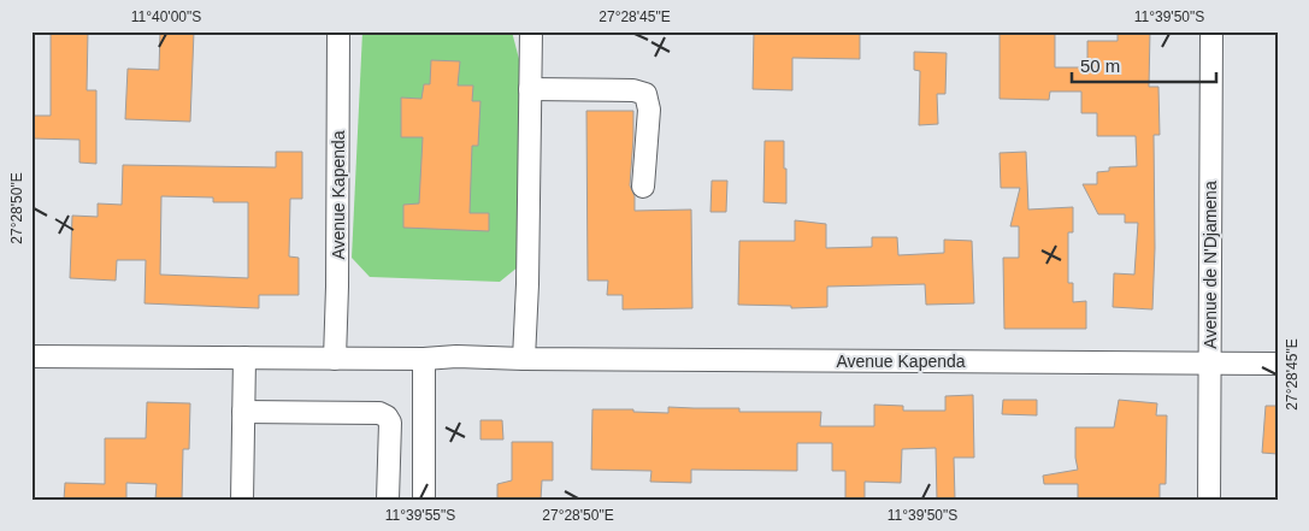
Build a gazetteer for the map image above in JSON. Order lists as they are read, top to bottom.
{
  "streets": {
    "street": ["Avenue Kapenda", "Avenue de N'Djamena"]
  },
  "crossings": [
    ["Avenue Kapenda", "Avenue de N'Djamena"]
  ],
  "scale_bar": "50 m",
  "coordinates": [
    "11°40'00\"S",
    "27°28'45\"E",
    "11°39'50\"S",
    "27°28'50\"E",
    "11°39'55\"S"
  ]
}
